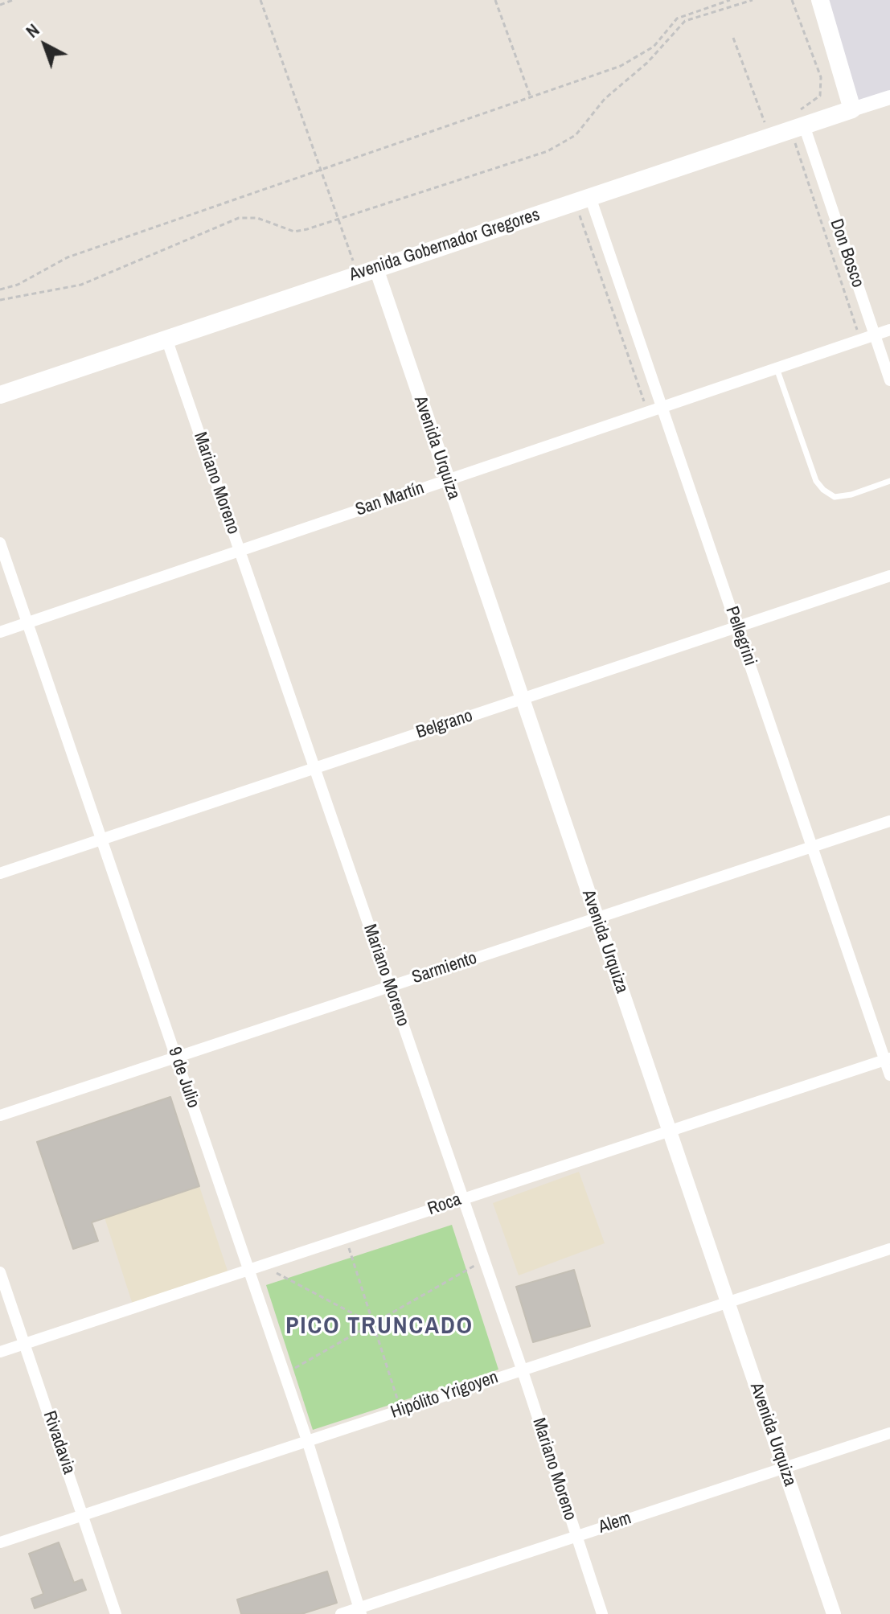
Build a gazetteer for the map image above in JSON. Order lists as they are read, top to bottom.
{
  "streets": {
    "main road": ["Avenida Gobernador Gregores"],
    "street": [
      "Don Bosco",
      "Avenida Urquiza",
      "Mariano Moreno",
      "San Martín",
      "Pellegrini",
      "Belgrano",
      "Sarmiento",
      "9 de Julio",
      "Roca",
      "Hipólito Yrigoyen",
      "Rivadavia",
      "Alem"
    ]
  },
  "crossings": [
    ["Avenida Gobernador Gregores", "Don Bosco"],
    ["Avenida Gobernador Gregores", "Avenida Urquiza"],
    ["Avenida Gobernador Gregores", "Mariano Moreno"],
    ["Avenida Gobernador Gregores", "Pellegrini"],
    ["Don Bosco", "San Martín"],
    ["Avenida Urquiza", "San Martín"],
    ["Avenida Urquiza", "Belgrano"],
    ["Avenida Urquiza", "Sarmiento"],
    ["Avenida Urquiza", "Roca"],
    ["Avenida Urquiza", "Hipólito Yrigoyen"],
    ["Avenida Urquiza", "Alem"],
    ["Mariano Moreno", "San Martín"],
    ["Mariano Moreno", "Belgrano"],
    ["Mariano Moreno", "Sarmiento"],
    ["Mariano Moreno", "Roca"],
    ["Mariano Moreno", "Hipólito Yrigoyen"],
    ["Mariano Moreno", "Alem"],
    ["San Martín", "Pellegrini"],
    ["San Martín", "9 de Julio"],
    ["Pellegrini", "Belgrano"],
    ["Pellegrini", "Sarmiento"],
    ["Pellegrini", "Roca"],
    ["Belgrano", "9 de Julio"],
    ["Sarmiento", "9 de Julio"],
    ["9 de Julio", "Roca"],
    ["9 de Julio", "Hipólito Yrigoyen"],
    ["9 de Julio", "Alem"],
    ["Roca", "Rivadavia"],
    ["Hipólito Yrigoyen", "Rivadavia"]
  ],
  "districts": ["PICO TRUNCADO"],
  "north": "top left"
}
